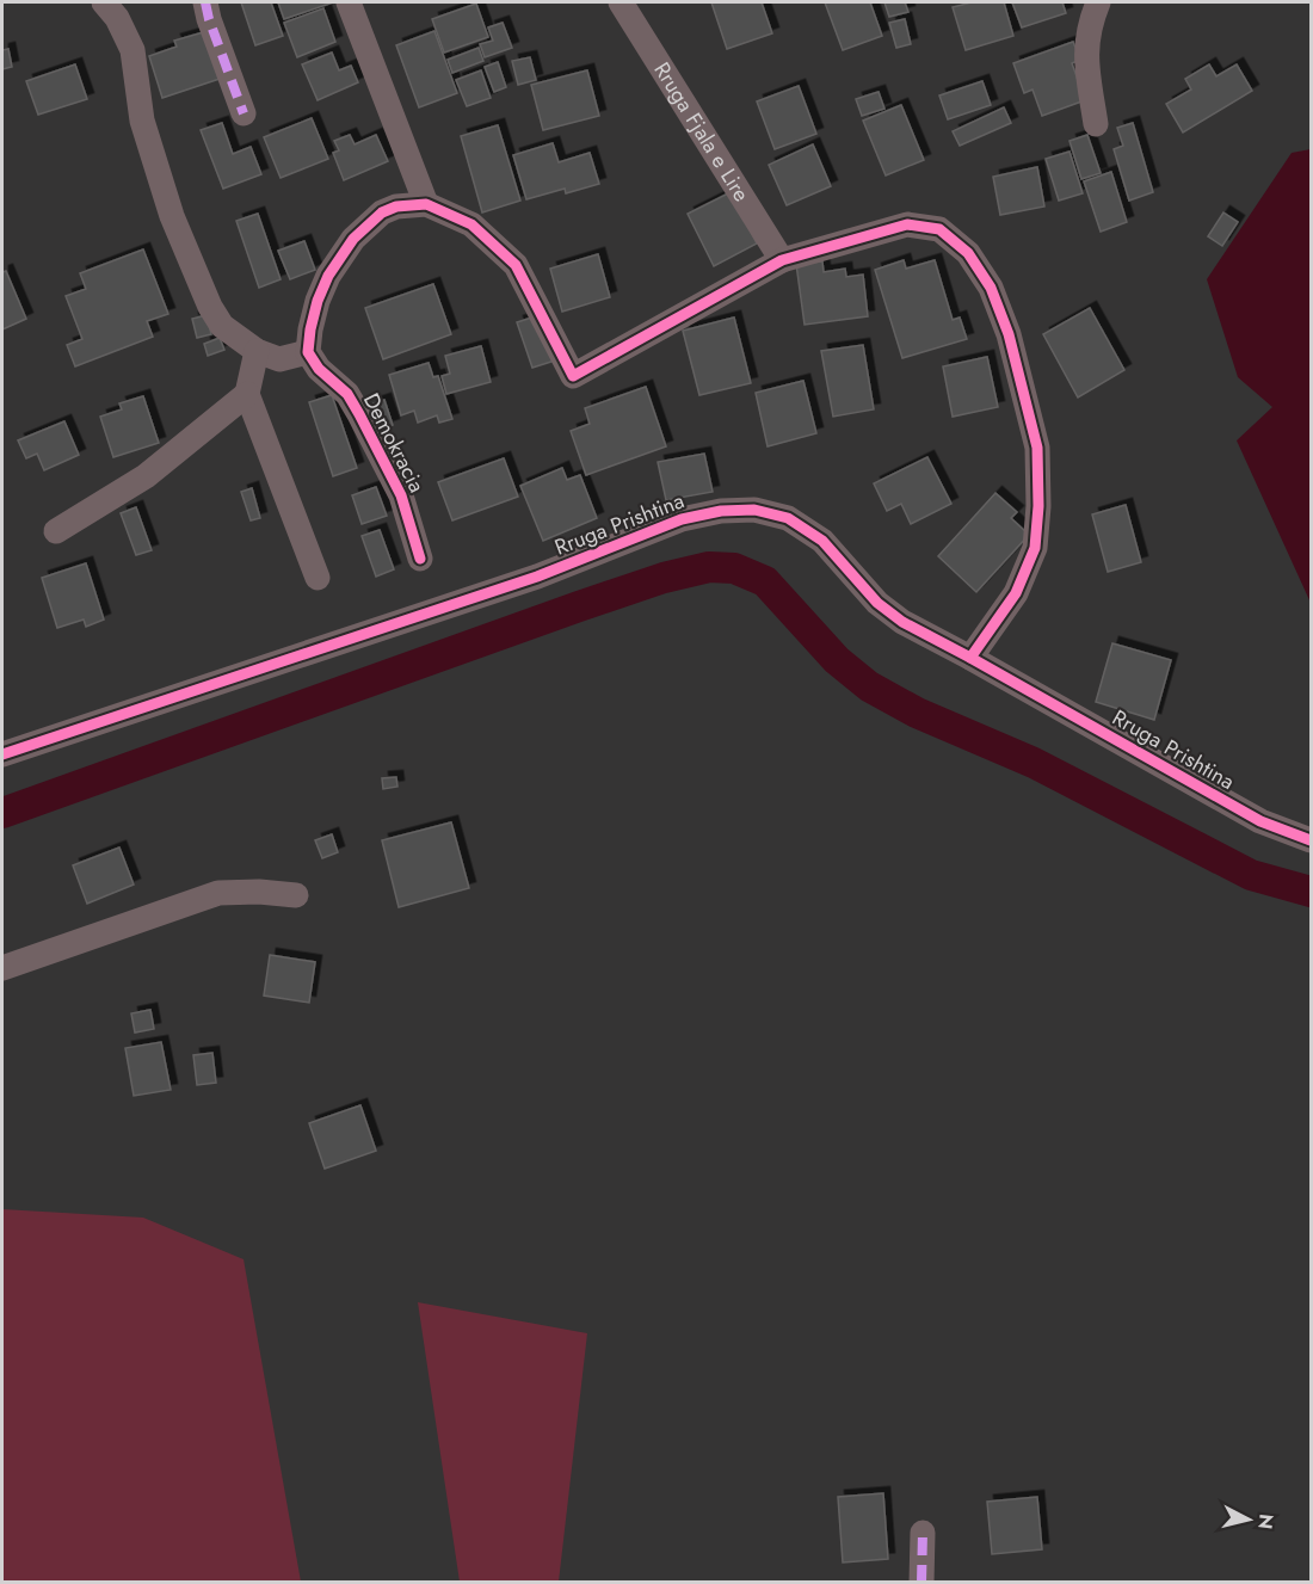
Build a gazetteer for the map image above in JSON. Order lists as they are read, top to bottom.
{
  "streets": {
    "street": ["Rruga Fjala e Lire", "Demokracia", "Rruga Prishtina"]
  },
  "north": "right"
}
